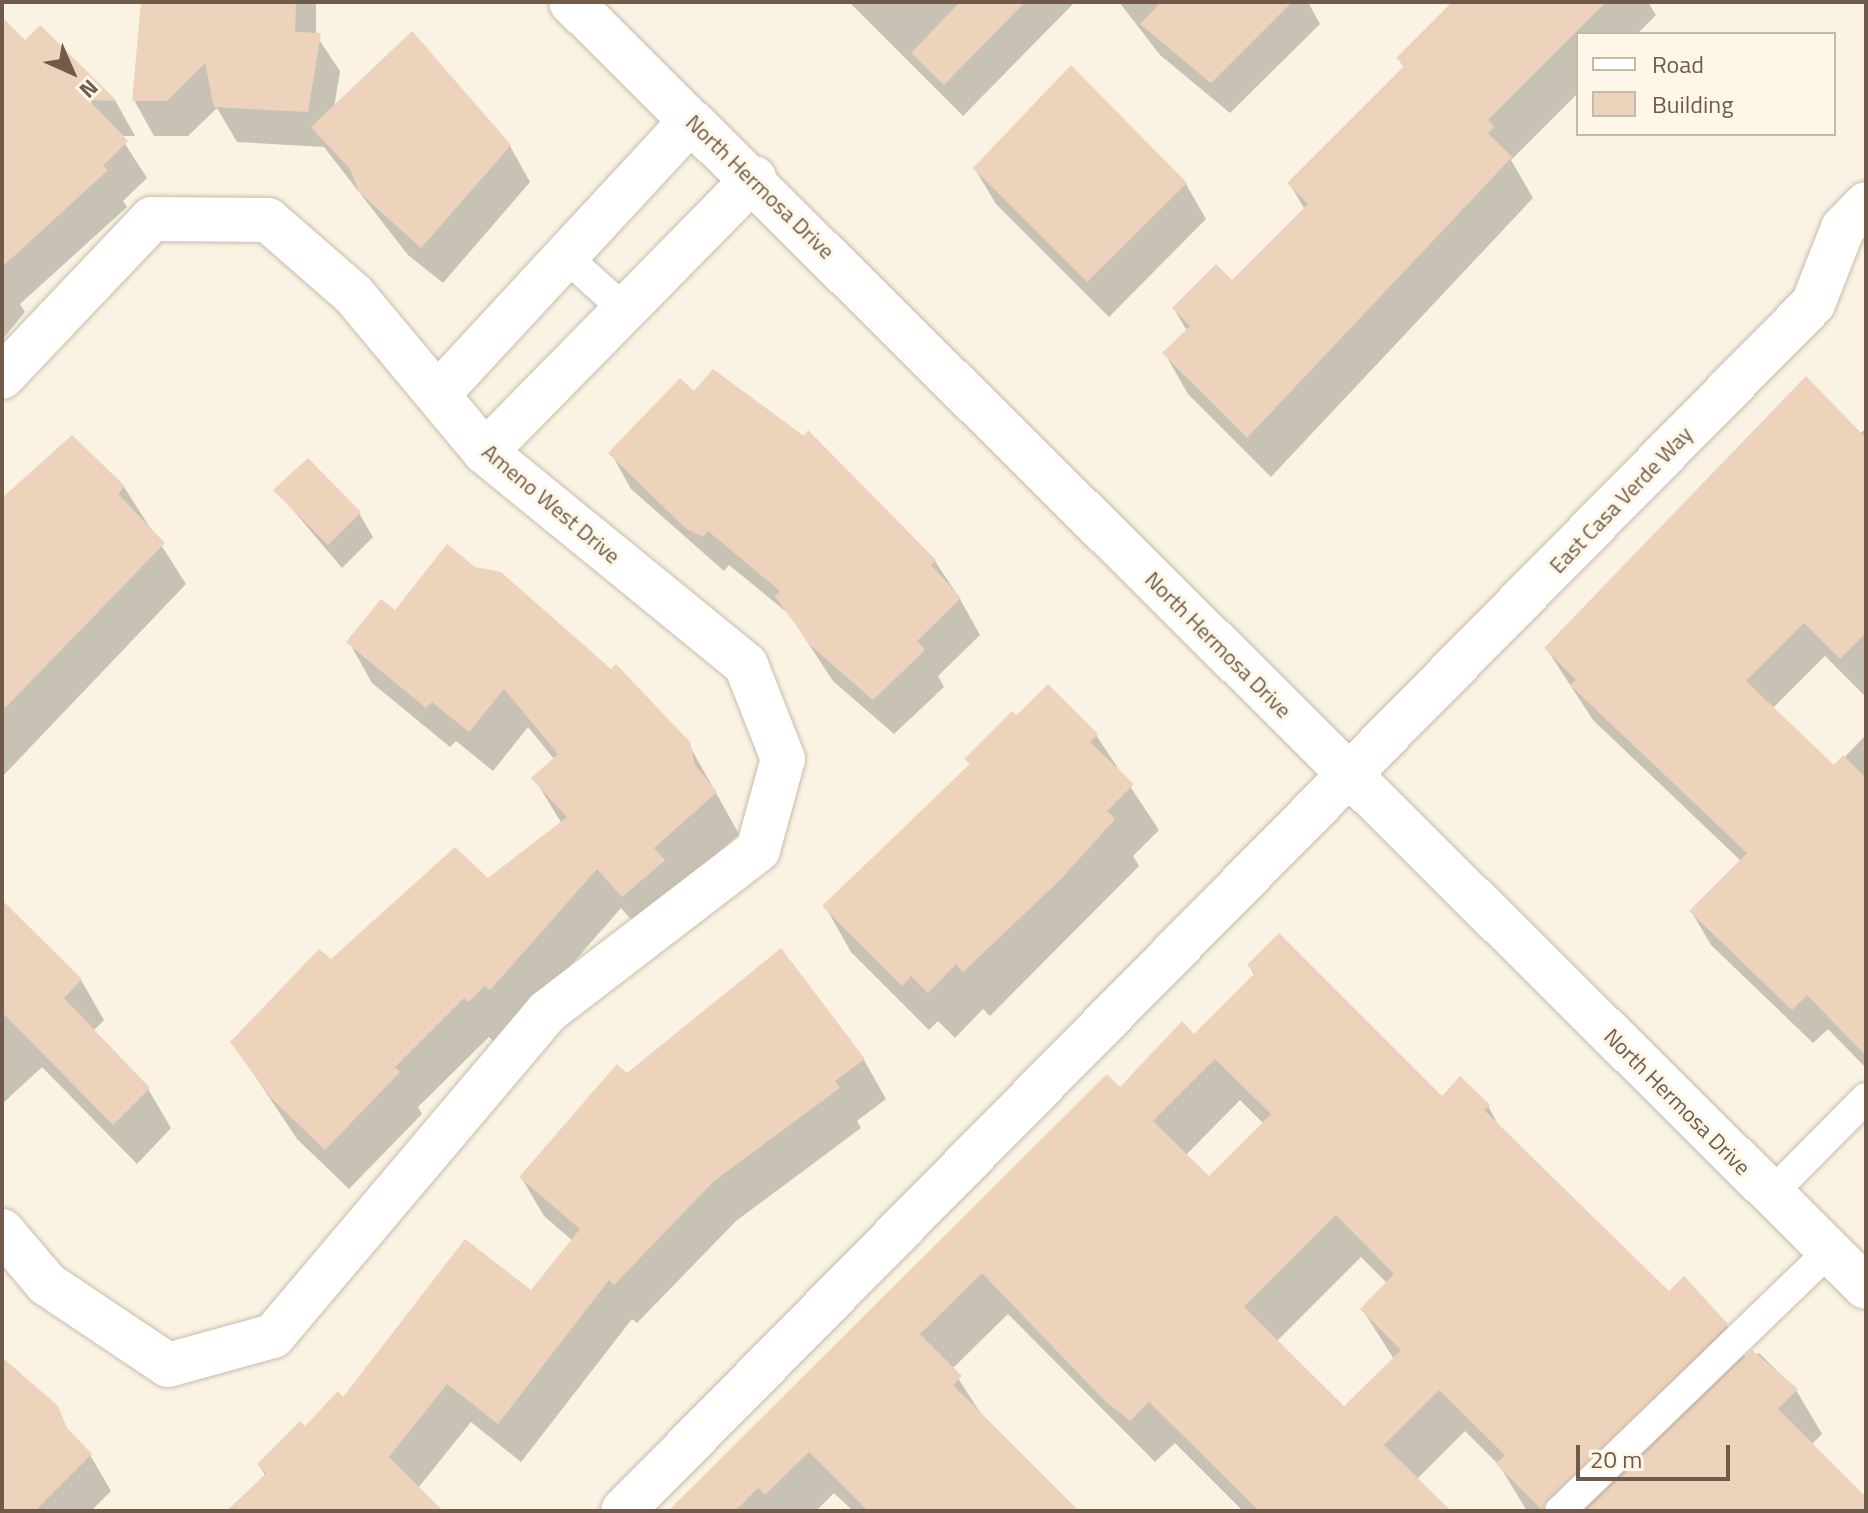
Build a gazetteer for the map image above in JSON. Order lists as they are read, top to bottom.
{
  "streets": {
    "street": ["North Hermosa Drive", "East Casa Verde Way", "Ameno West Drive"]
  },
  "crossings": [
    ["North Hermosa Drive", "East Casa Verde Way"]
  ],
  "legend": ["Road", "Building"],
  "scale_bar": "20 m",
  "north": "bottom right"
}
